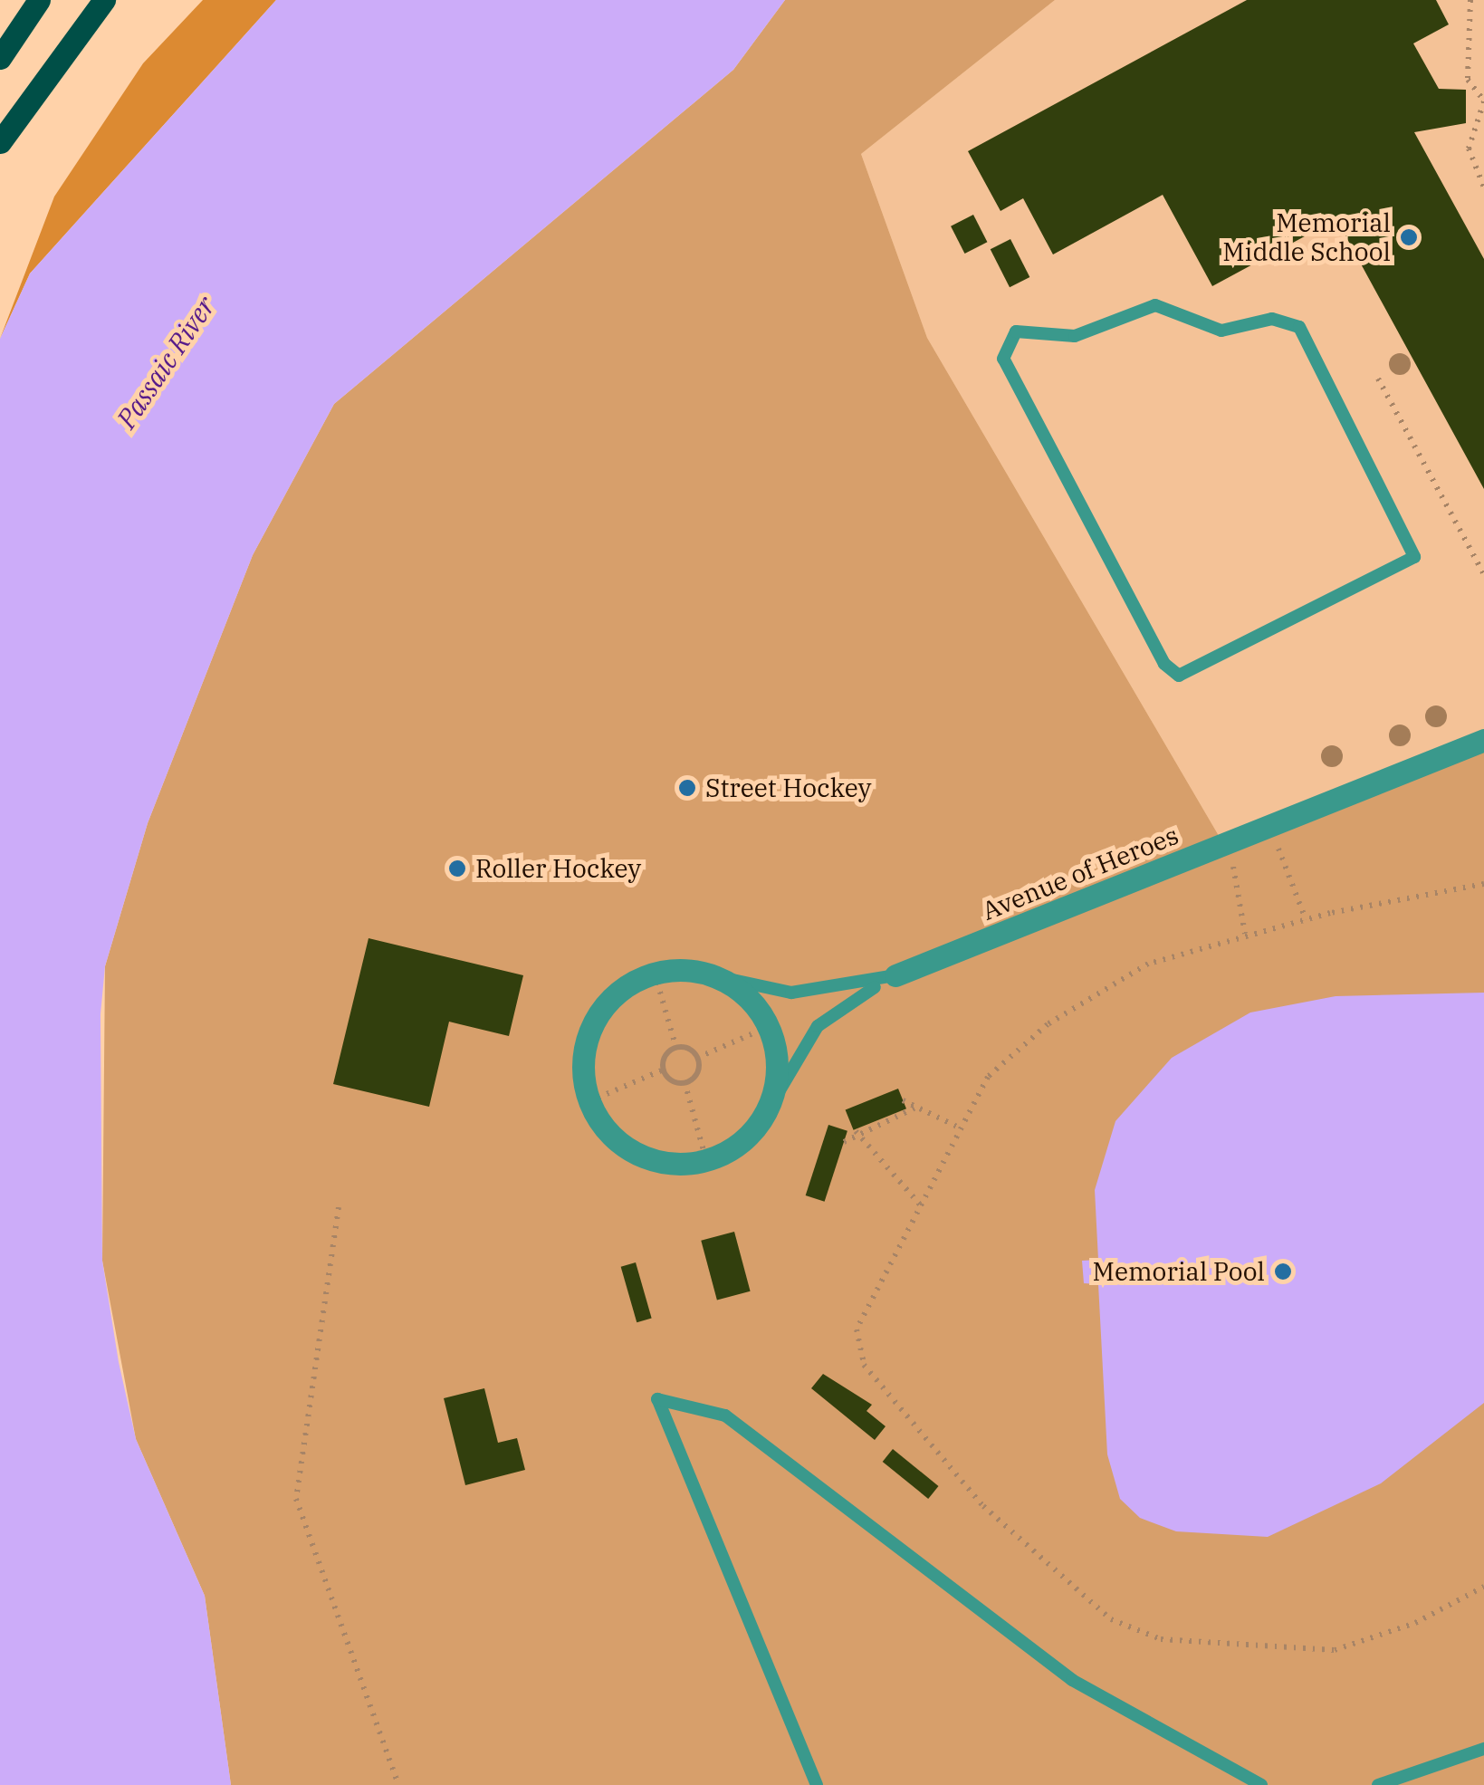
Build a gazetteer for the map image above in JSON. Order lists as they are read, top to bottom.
{
  "streets": {
    "street": ["Avenue of Heroes"]
  },
  "water": ["Passaic River"],
  "places": [
    "Memorial Middle School",
    "Street Hockey",
    "Roller Hockey",
    "Memorial Pool"
  ]
}
